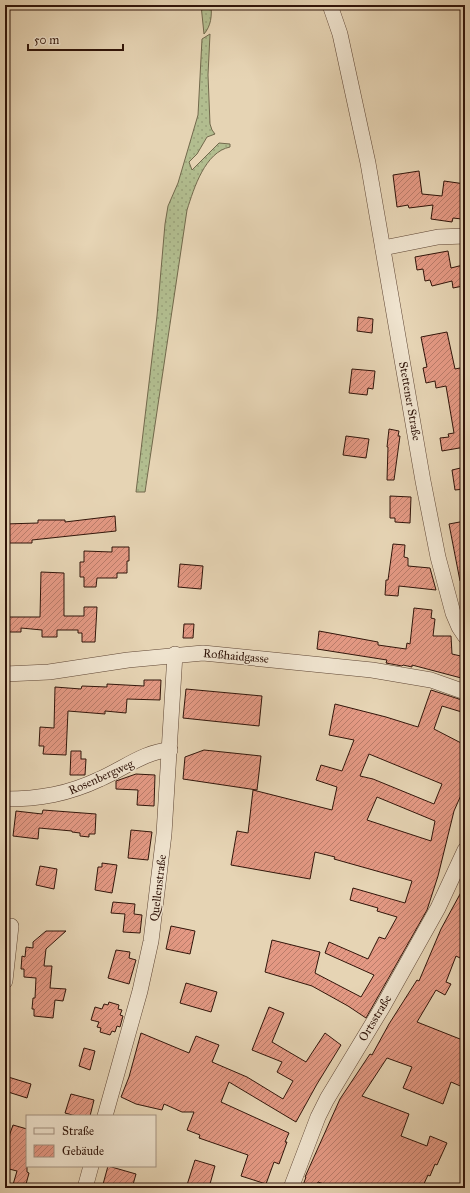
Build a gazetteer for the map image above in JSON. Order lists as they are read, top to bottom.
{
  "streets": {
    "street": [
      "Stettener Straße",
      "Roßhaidgasse",
      "Rosenbergweg",
      "Quellenstraße",
      "Ortsstraße"
    ]
  },
  "crossings": [
    ["Roßhaidgasse", "Quellenstraße"],
    ["Rosenbergweg", "Quellenstraße"]
  ],
  "legend": ["Straße", "Gebäude"],
  "scale_bar": "50 m"
}
